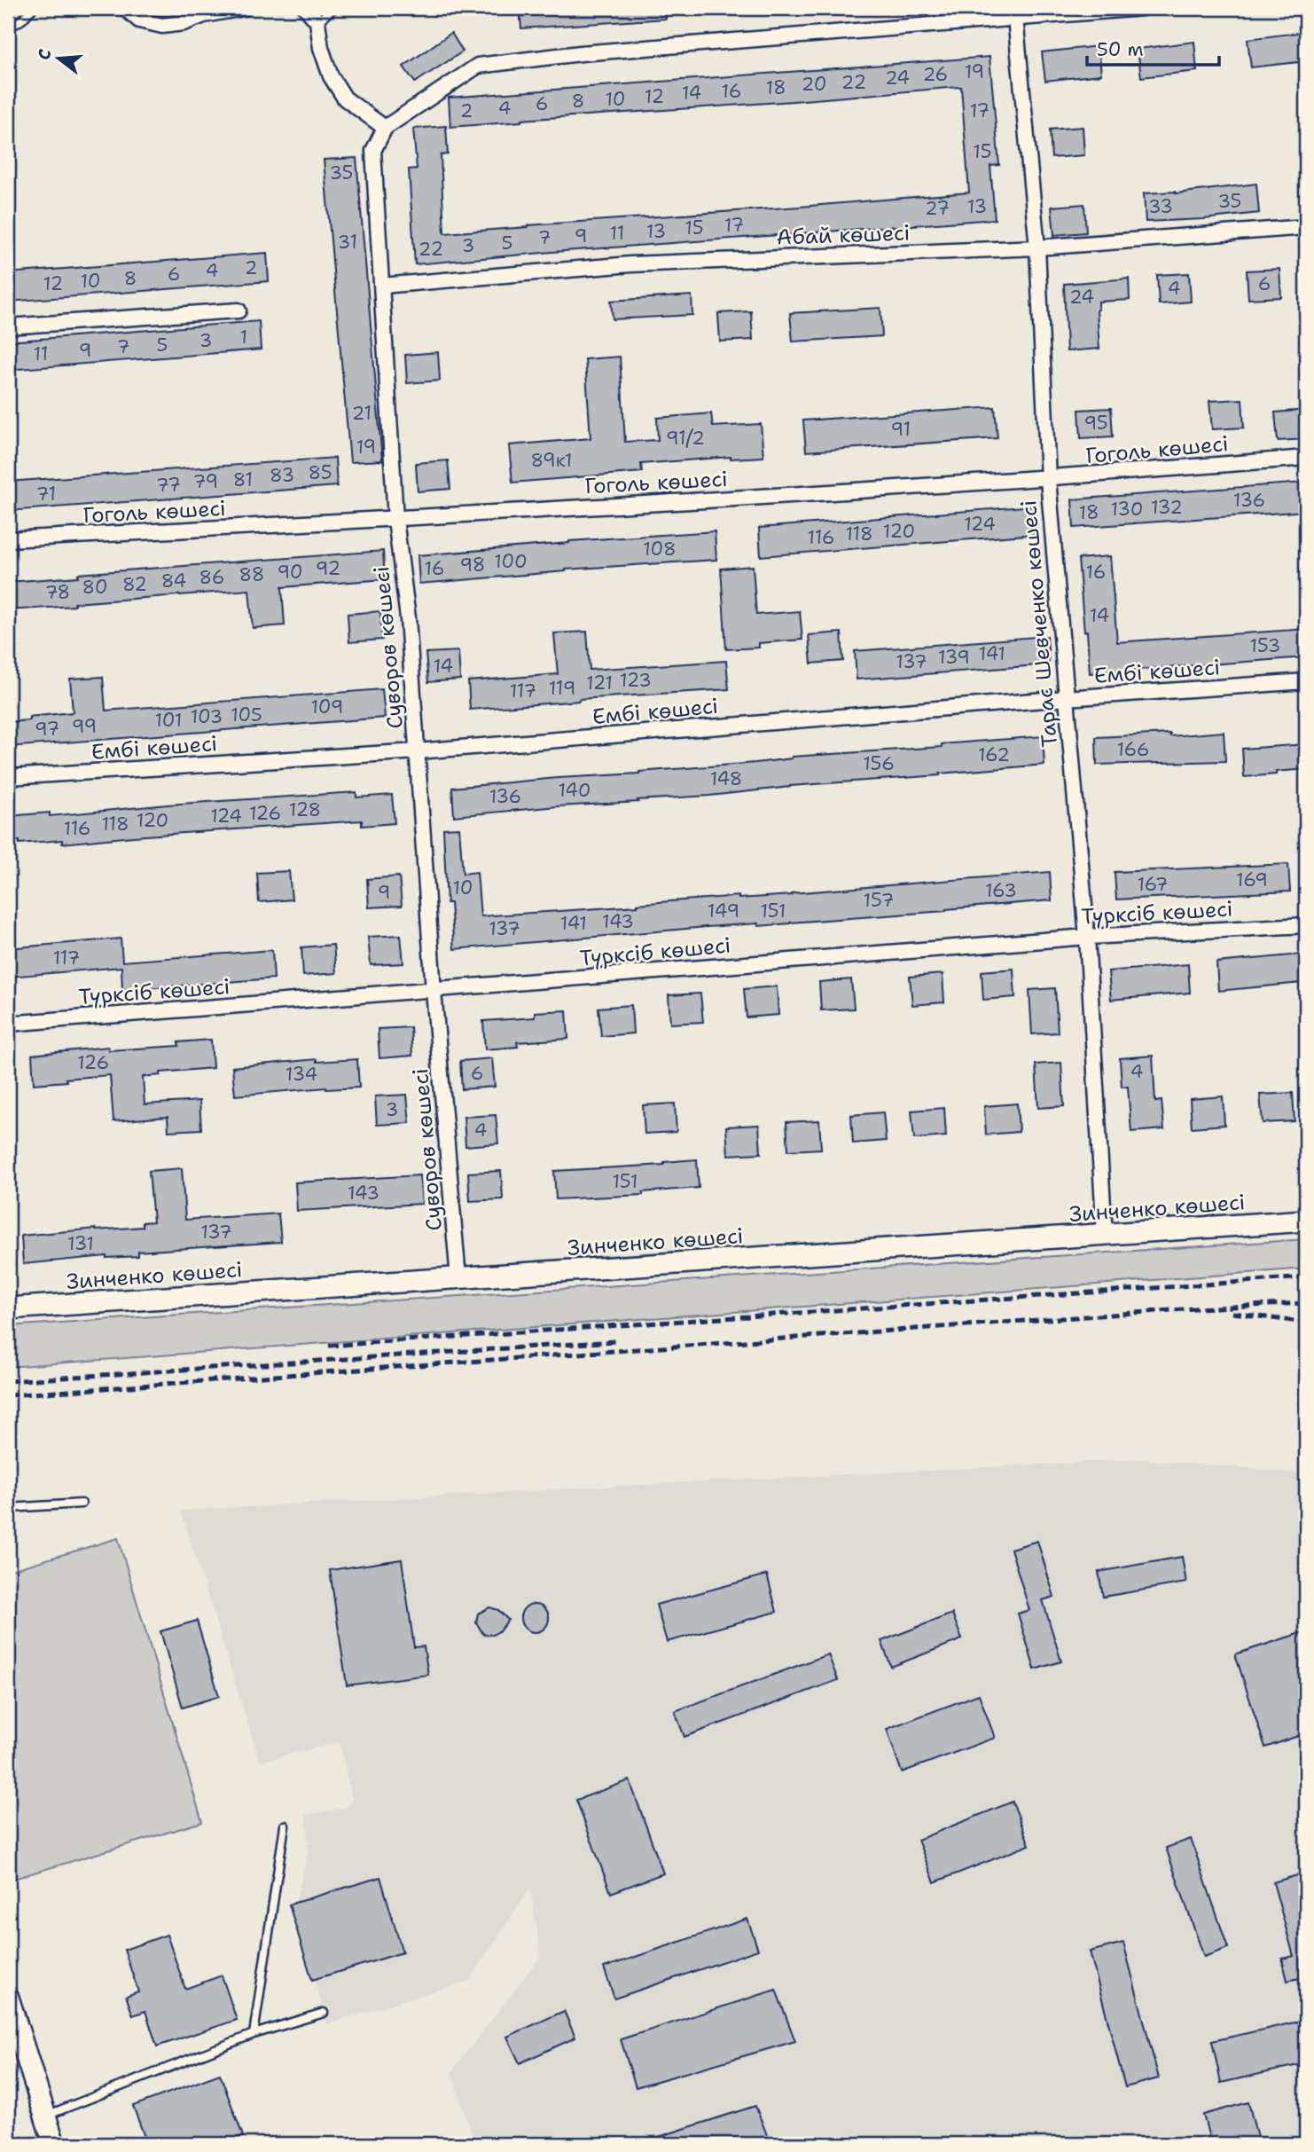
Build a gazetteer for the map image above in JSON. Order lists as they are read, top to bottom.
{
  "streets": {
    "main road": ["Зинченко көшесі"],
    "street": [
      "Абай көшесі",
      "Гоголь көшесі",
      "Тарас Шевченко көшесі",
      "Суворов көшесі",
      "Ембі көшесі",
      "Түрксіб көшесі"
    ]
  },
  "crossings": [
    ["Абай көшесі", "Тарас Шевченко көшесі"],
    ["Абай көшесі", "Суворов көшесі"],
    ["Гоголь көшесі", "Тарас Шевченко көшесі"],
    ["Гоголь көшесі", "Суворов көшесі"],
    ["Тарас Шевченко көшесі", "Ембі көшесі"],
    ["Тарас Шевченко көшесі", "Түрксіб көшесі"],
    ["Тарас Шевченко көшесі", "Зинченко көшесі"],
    ["Суворов көшесі", "Ембі көшесі"],
    ["Суворов көшесі", "Түрксіб көшесі"],
    ["Суворов көшесі", "Зинченко көшесі"]
  ],
  "house_numbers": [
    "19",
    "26",
    "24",
    "22",
    "20",
    "18",
    "16",
    "14",
    "12",
    "10",
    "8",
    "6",
    "4",
    "2",
    "17",
    "15",
    "35",
    "35",
    "13",
    "33",
    "27",
    "17",
    "15",
    "13",
    "11",
    "9",
    "7",
    "31",
    "5",
    "3",
    "22",
    "2",
    "4",
    "6",
    "8",
    "10",
    "12",
    "6",
    "4",
    "24",
    "1",
    "3",
    "5",
    "7",
    "9",
    "11",
    "21",
    "95",
    "91",
    "91/2",
    "19",
    "89к1",
    "85",
    "83",
    "81",
    "79",
    "77",
    "71",
    "136",
    "132",
    "130",
    "18",
    "124",
    "120",
    "118",
    "116",
    "108",
    "100",
    "98",
    "92",
    "16",
    "90",
    "16",
    "88",
    "86",
    "84",
    "82",
    "80",
    "78",
    "14",
    "153",
    "141",
    "139",
    "137",
    "14",
    "123",
    "121",
    "119",
    "117",
    "109",
    "105",
    "103",
    "101",
    "99",
    "97",
    "166",
    "162",
    "156",
    "148",
    "140",
    "136",
    "128",
    "126",
    "124",
    "120",
    "118",
    "116",
    "169",
    "167",
    "10",
    "163",
    "9",
    "157",
    "149",
    "151",
    "143",
    "141",
    "137",
    "117",
    "126",
    "4",
    "6",
    "134",
    "3",
    "4",
    "151",
    "143",
    "137",
    "131"
  ],
  "scale_bar": "50 m",
  "north": "left"
}
